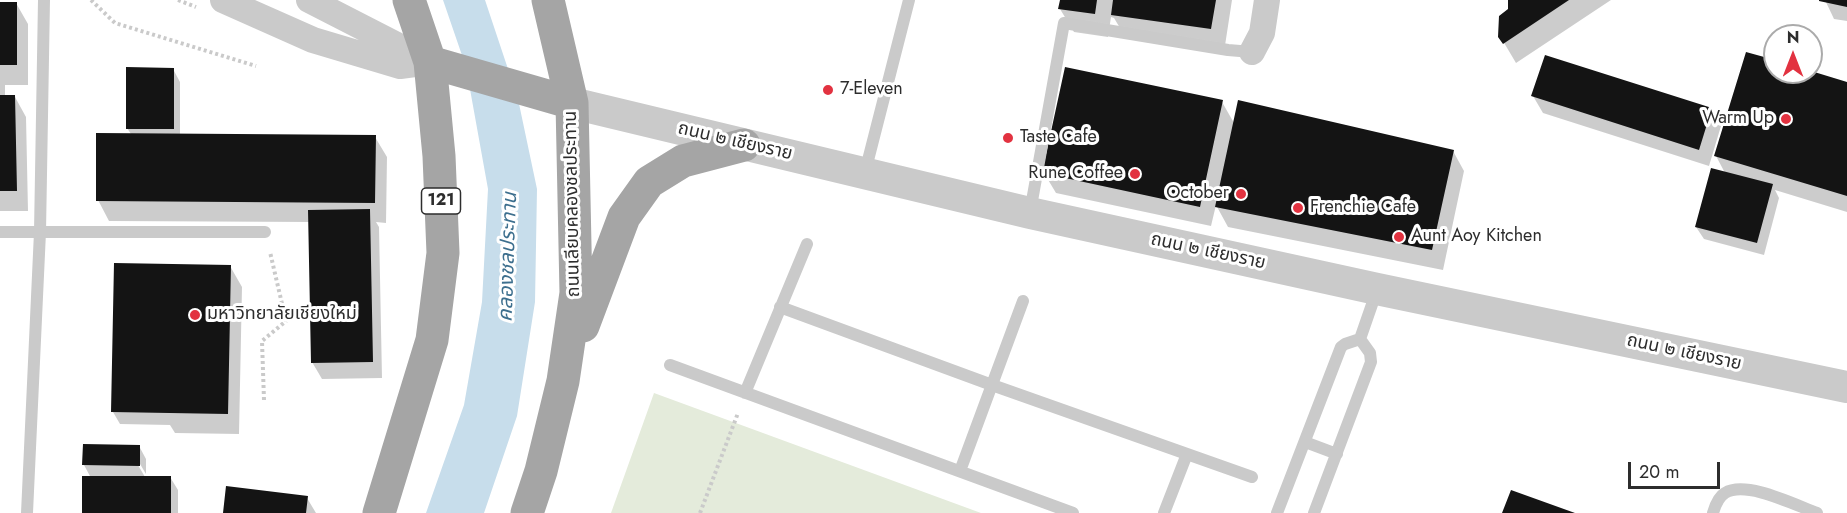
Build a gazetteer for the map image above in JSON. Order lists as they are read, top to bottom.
{
  "streets": {
    "main road": ["121", "ถนนเลียบคลองชลประทาน"],
    "street": ["ถนน ๒ เชียงราย"]
  },
  "crossings": [
    ["ถนน ๒ เชียงราย", "ถนนเลียบคลองชลประทาน"]
  ],
  "water": ["คลองชลประทาน"],
  "places": [
    "7-Eleven",
    "Warm Up",
    "Taste Cafe",
    "Rune Coffee",
    "October",
    "Frenchie Cafe",
    "Aunt Aoy Kitchen",
    "มหาวิทยาลัยเชียงใหม่"
  ],
  "scale_bar": "20 m",
  "north": "top"
}
